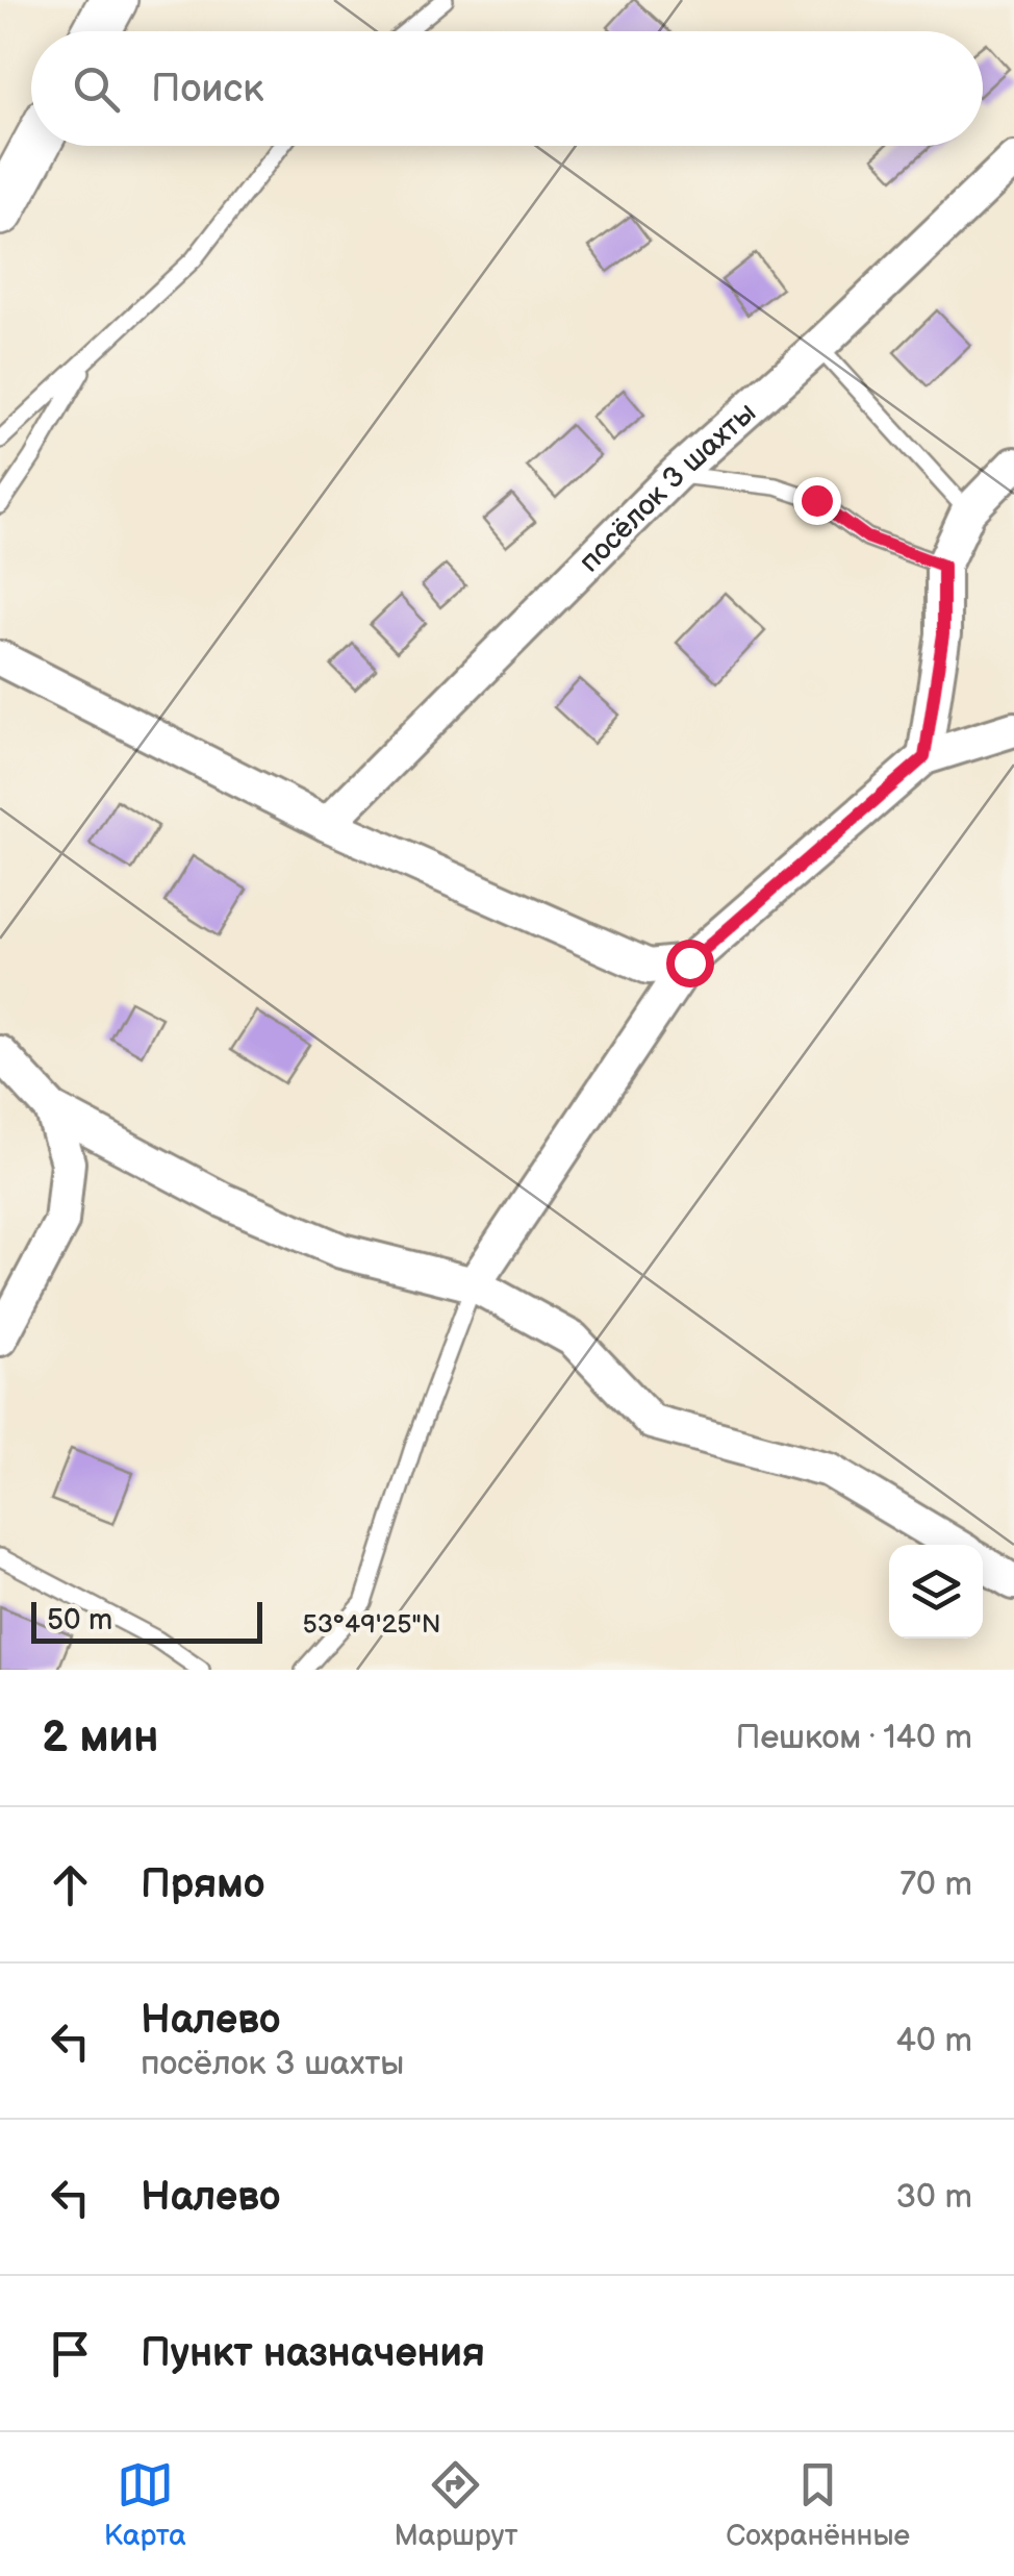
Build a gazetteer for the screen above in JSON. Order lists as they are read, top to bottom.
{
  "streets": {
    "street": ["посёлок 3 шахты"]
  },
  "scale_bar": "50 m",
  "page": {
    "search": "Поиск",
    "scale": "50 m",
    "heading": ["2 мин", "Пешком · 140 m"],
    "list": [
      ["Прямо", "70 m"],
      ["Налево", "посёлок 3 шахты", "40 m"],
      ["Налево", "30 m"],
      "Пункт назначения"
    ],
    "nav": ["Карта", "Маршрут", "Сохранённые"]
  },
  "coordinates": ["53°49'25\"N"]
}
